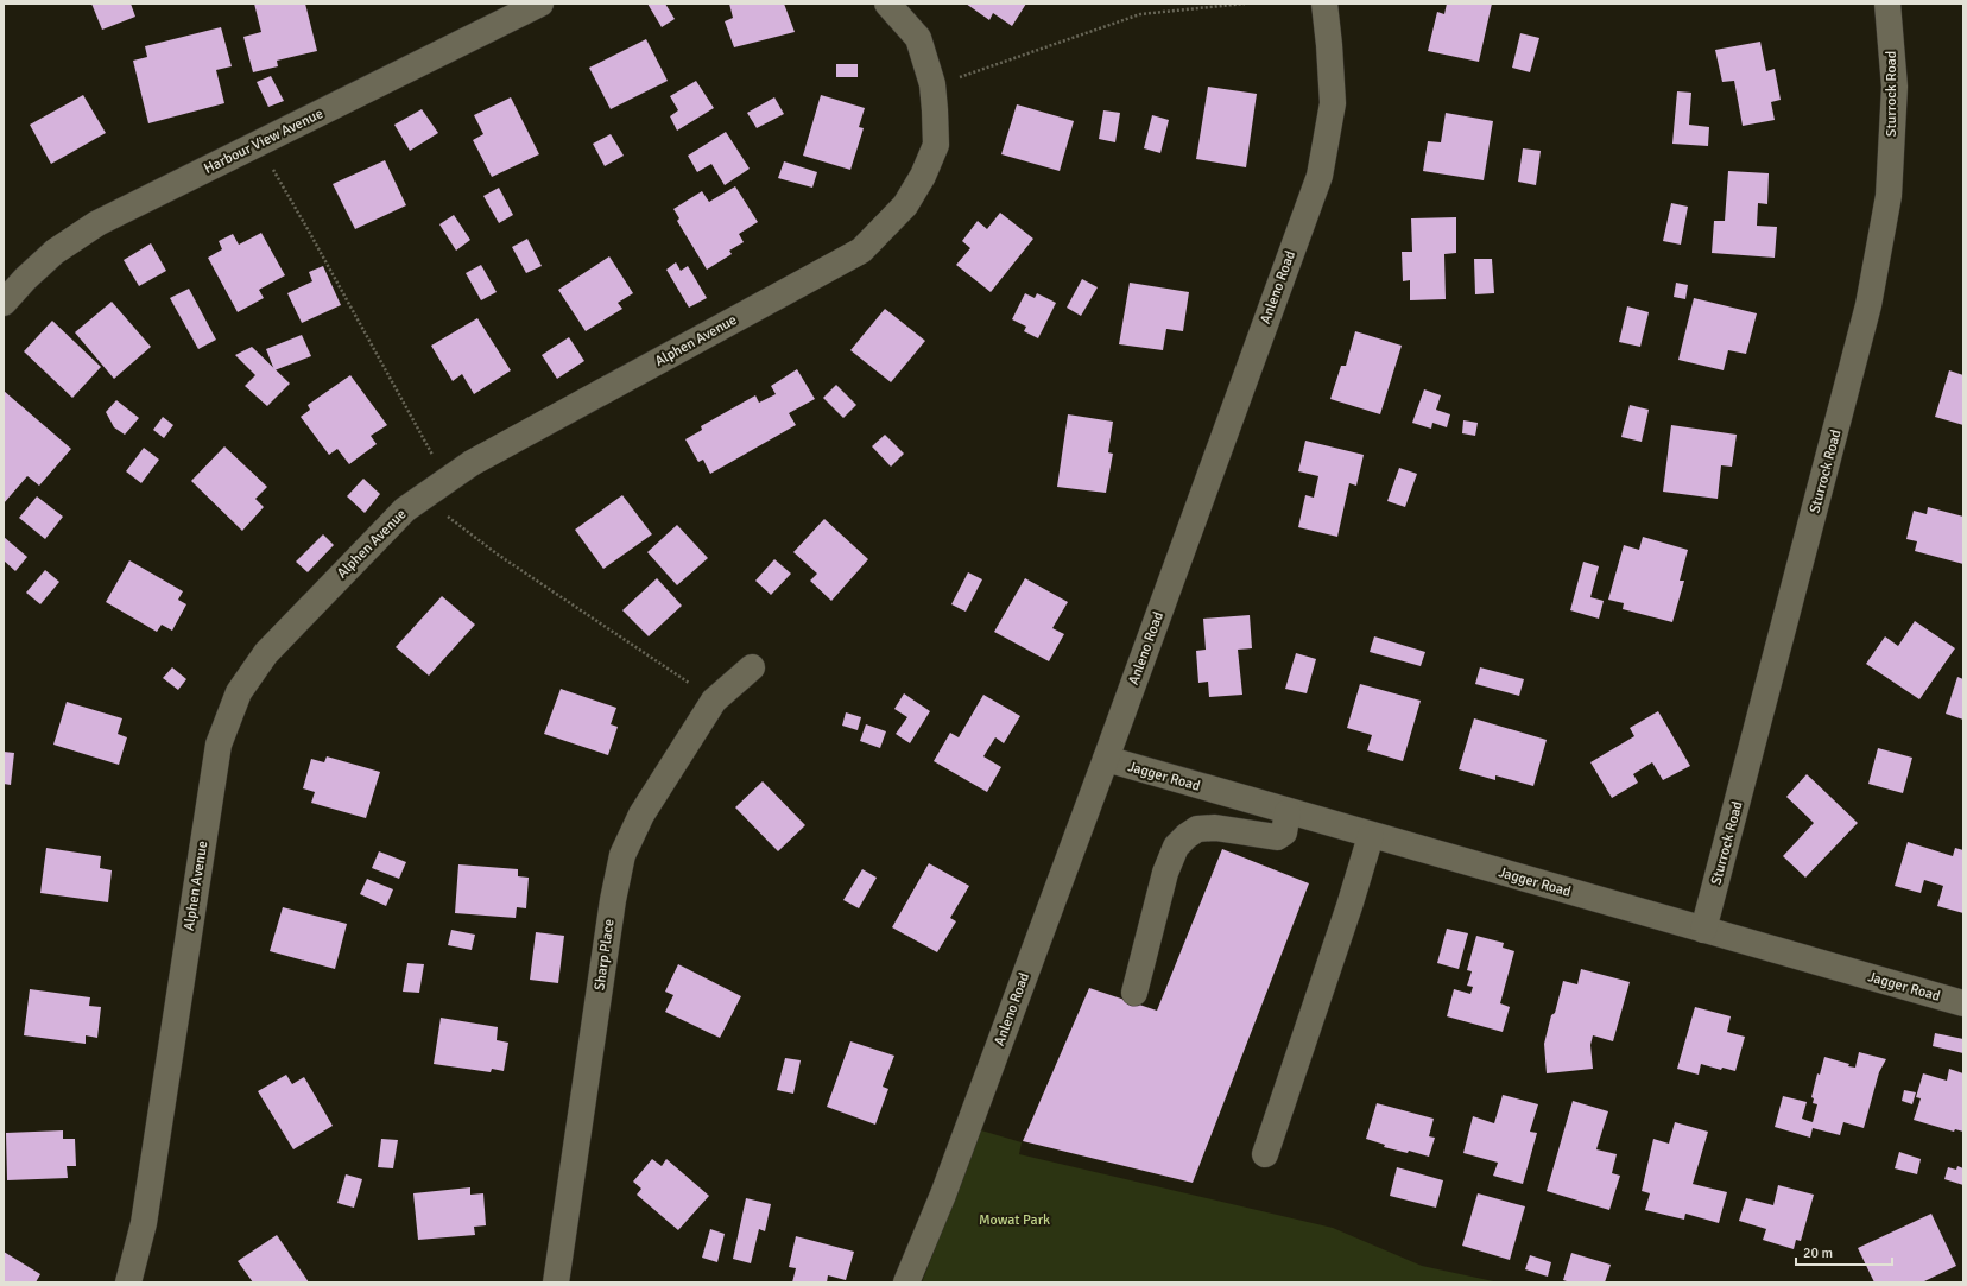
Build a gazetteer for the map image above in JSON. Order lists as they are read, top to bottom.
{
  "streets": {
    "street": [
      "Sturrock Road",
      "Harbour View Avenue",
      "Anleno Road",
      "Alphen Avenue",
      "Jagger Road",
      "Sharp Place"
    ]
  },
  "crossings": [
    ["Sturrock Road", "Jagger Road"],
    ["Anleno Road", "Jagger Road"]
  ],
  "parks": ["Mowat Park"],
  "scale_bar": "20 m"
}
